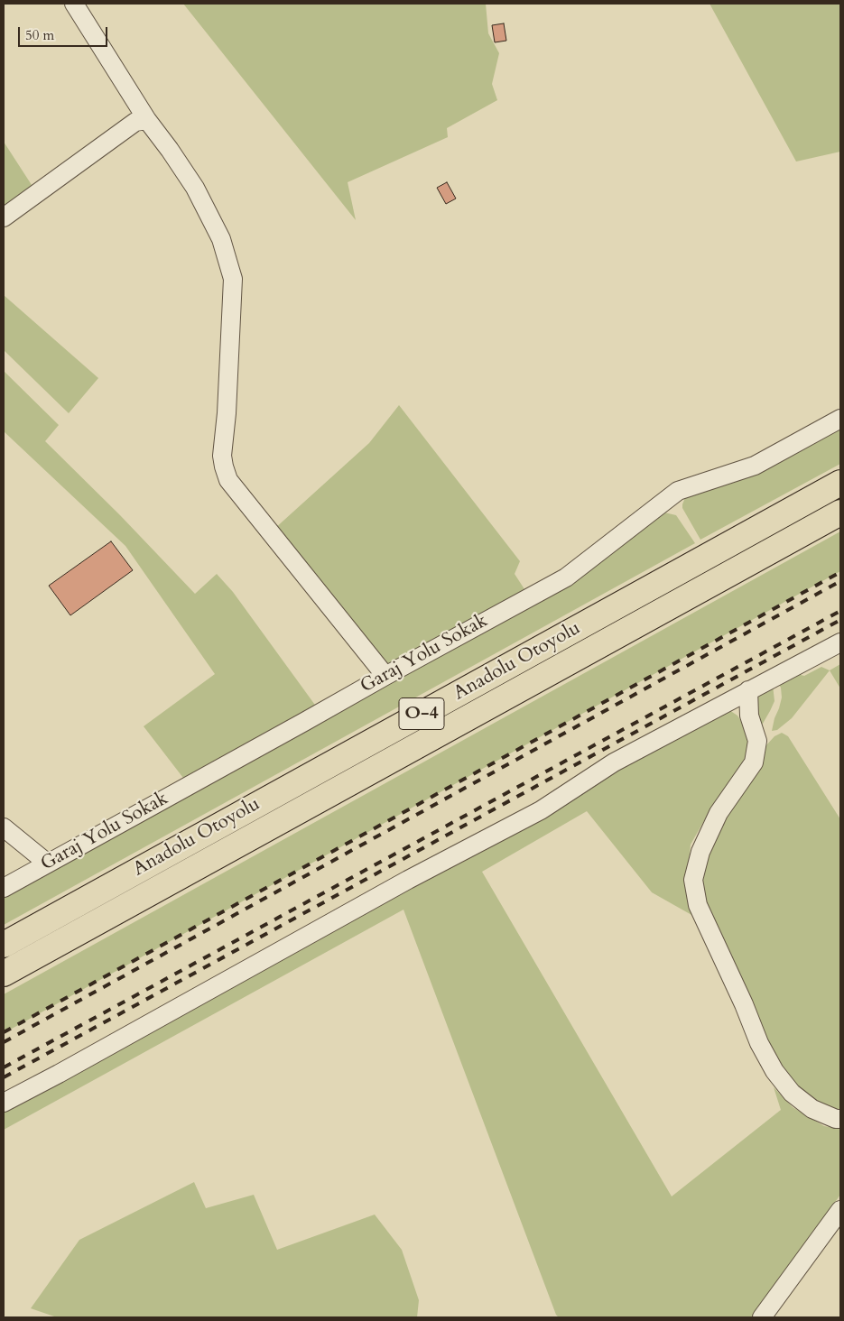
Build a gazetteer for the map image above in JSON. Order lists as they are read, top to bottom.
{
  "streets": {
    "highway": ["Anadolu Otoyolu", "O-4"],
    "street": ["Garaj Yolu Sokak"]
  },
  "scale_bar": "50 m"
}
